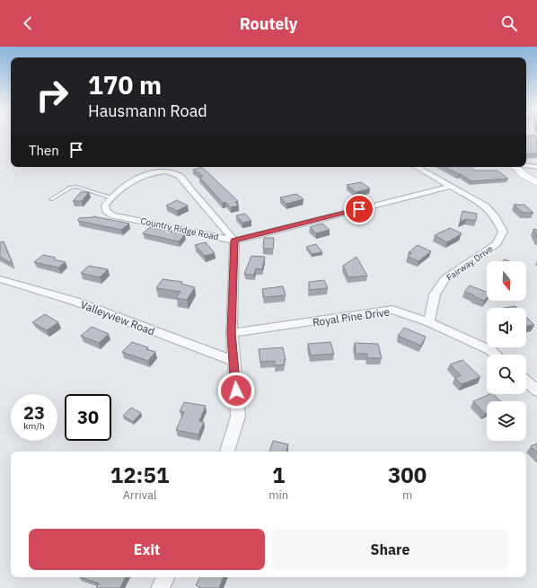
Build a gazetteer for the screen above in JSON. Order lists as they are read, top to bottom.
{
  "streets": {
    "street": [
      "Country Ridge Road",
      "Fairway Drive",
      "Royal Pine Drive",
      "Valleyview Road"
    ]
  },
  "crossings": [
    ["Fairway Drive", "Royal Pine Drive"]
  ],
  "north": "bottom",
  "page": {
    "header": "Routely",
    "turn": ["170 m", "Hausmann Road"],
    "then": "Then",
    "speed": "23 km/h",
    "limit": "30",
    "eta": [
      "12:51",
      "Arrival",
      "1",
      "min",
      "300",
      "m"
    ],
    "buttons": ["Exit", "Share"]
  }
}
